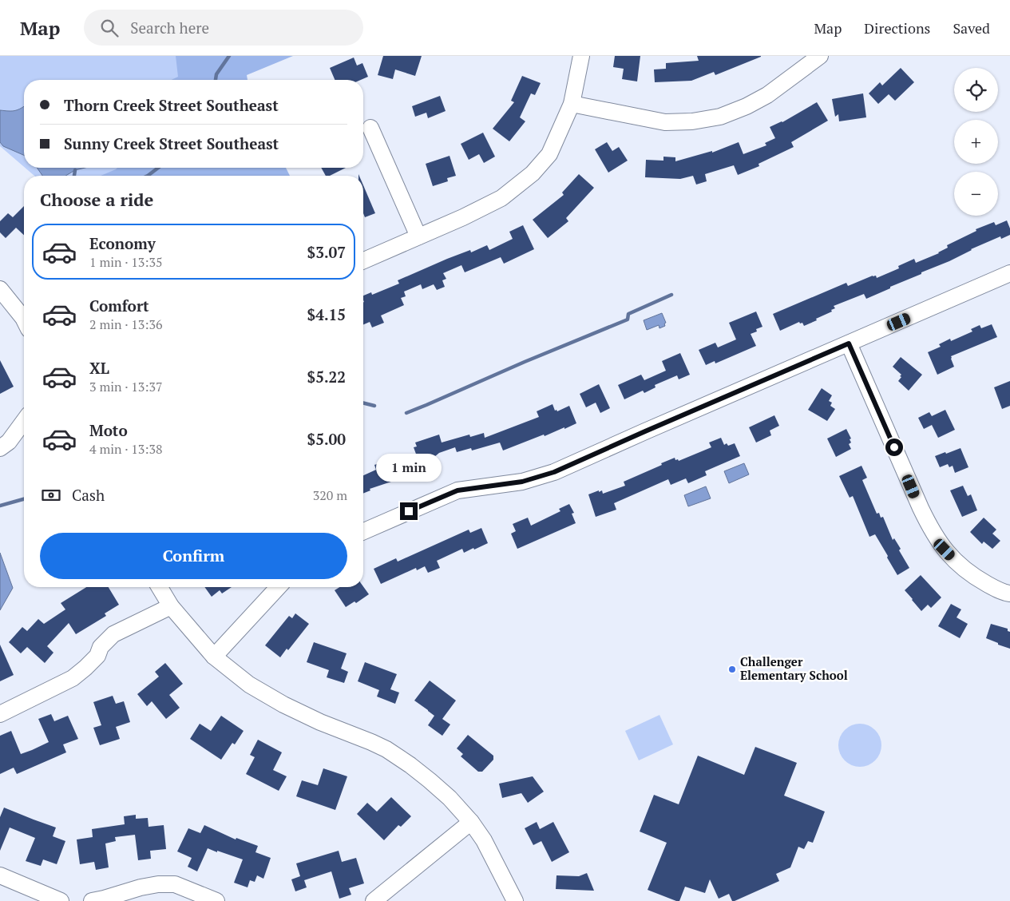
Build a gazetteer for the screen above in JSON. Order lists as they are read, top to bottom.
{
  "places": ["Challenger Elementary School"],
  "page": {
    "header": "Map",
    "search": "Search here",
    "nav": ["Map", "Directions", "Saved"],
    "map_buttons": ["+", "−"],
    "banner": ["Thorn Creek Street Southeast", "Sunny Creek Street Southeast"],
    "heading": "Choose a ride",
    "list": [
      {
        "name": "Economy",
        "note": "1 min · 13:35",
        "value": "$3.07"
      },
      {
        "name": "Comfort",
        "note": "2 min · 13:36",
        "value": "$4.15"
      },
      {
        "name": "XL",
        "note": "3 min · 13:37",
        "value": "$5.22"
      },
      {
        "name": "Moto",
        "note": "4 min · 13:38",
        "value": "$5.00"
      }
    ],
    "bubble": "1 min",
    "pay": ["Cash", "320 m"],
    "buttons": "Confirm"
  }
}
